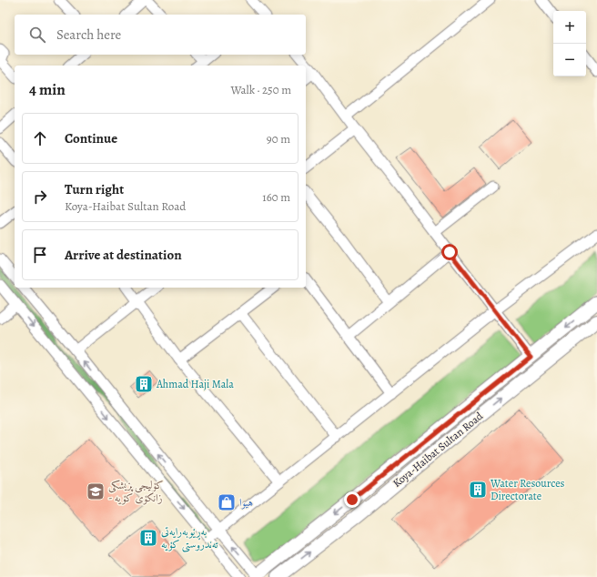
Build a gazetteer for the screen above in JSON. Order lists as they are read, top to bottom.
{
  "streets": {
    "main road": ["Koya-Haibat Sultan Road"]
  },
  "places": {
    "building": ["Ahmad Haji Mala", "Water Resources Directorate", "بەڕێوبەرایەتی تەندروستی کۆیە"],
    "school or university": ["کۆلیجی پزیشکی - زانکۆی کۆیە"],
    "shop": ["هیوا"]
  },
  "page": {
    "map_buttons": ["+", "−"],
    "search": "Search here",
    "heading": ["4 min", "Walk · 250 m"],
    "list": [
      ["Continue", "90 m"],
      ["Turn right", "Koya-Haibat Sultan Road", "160 m"],
      "Arrive at destination"
    ]
  }
}
